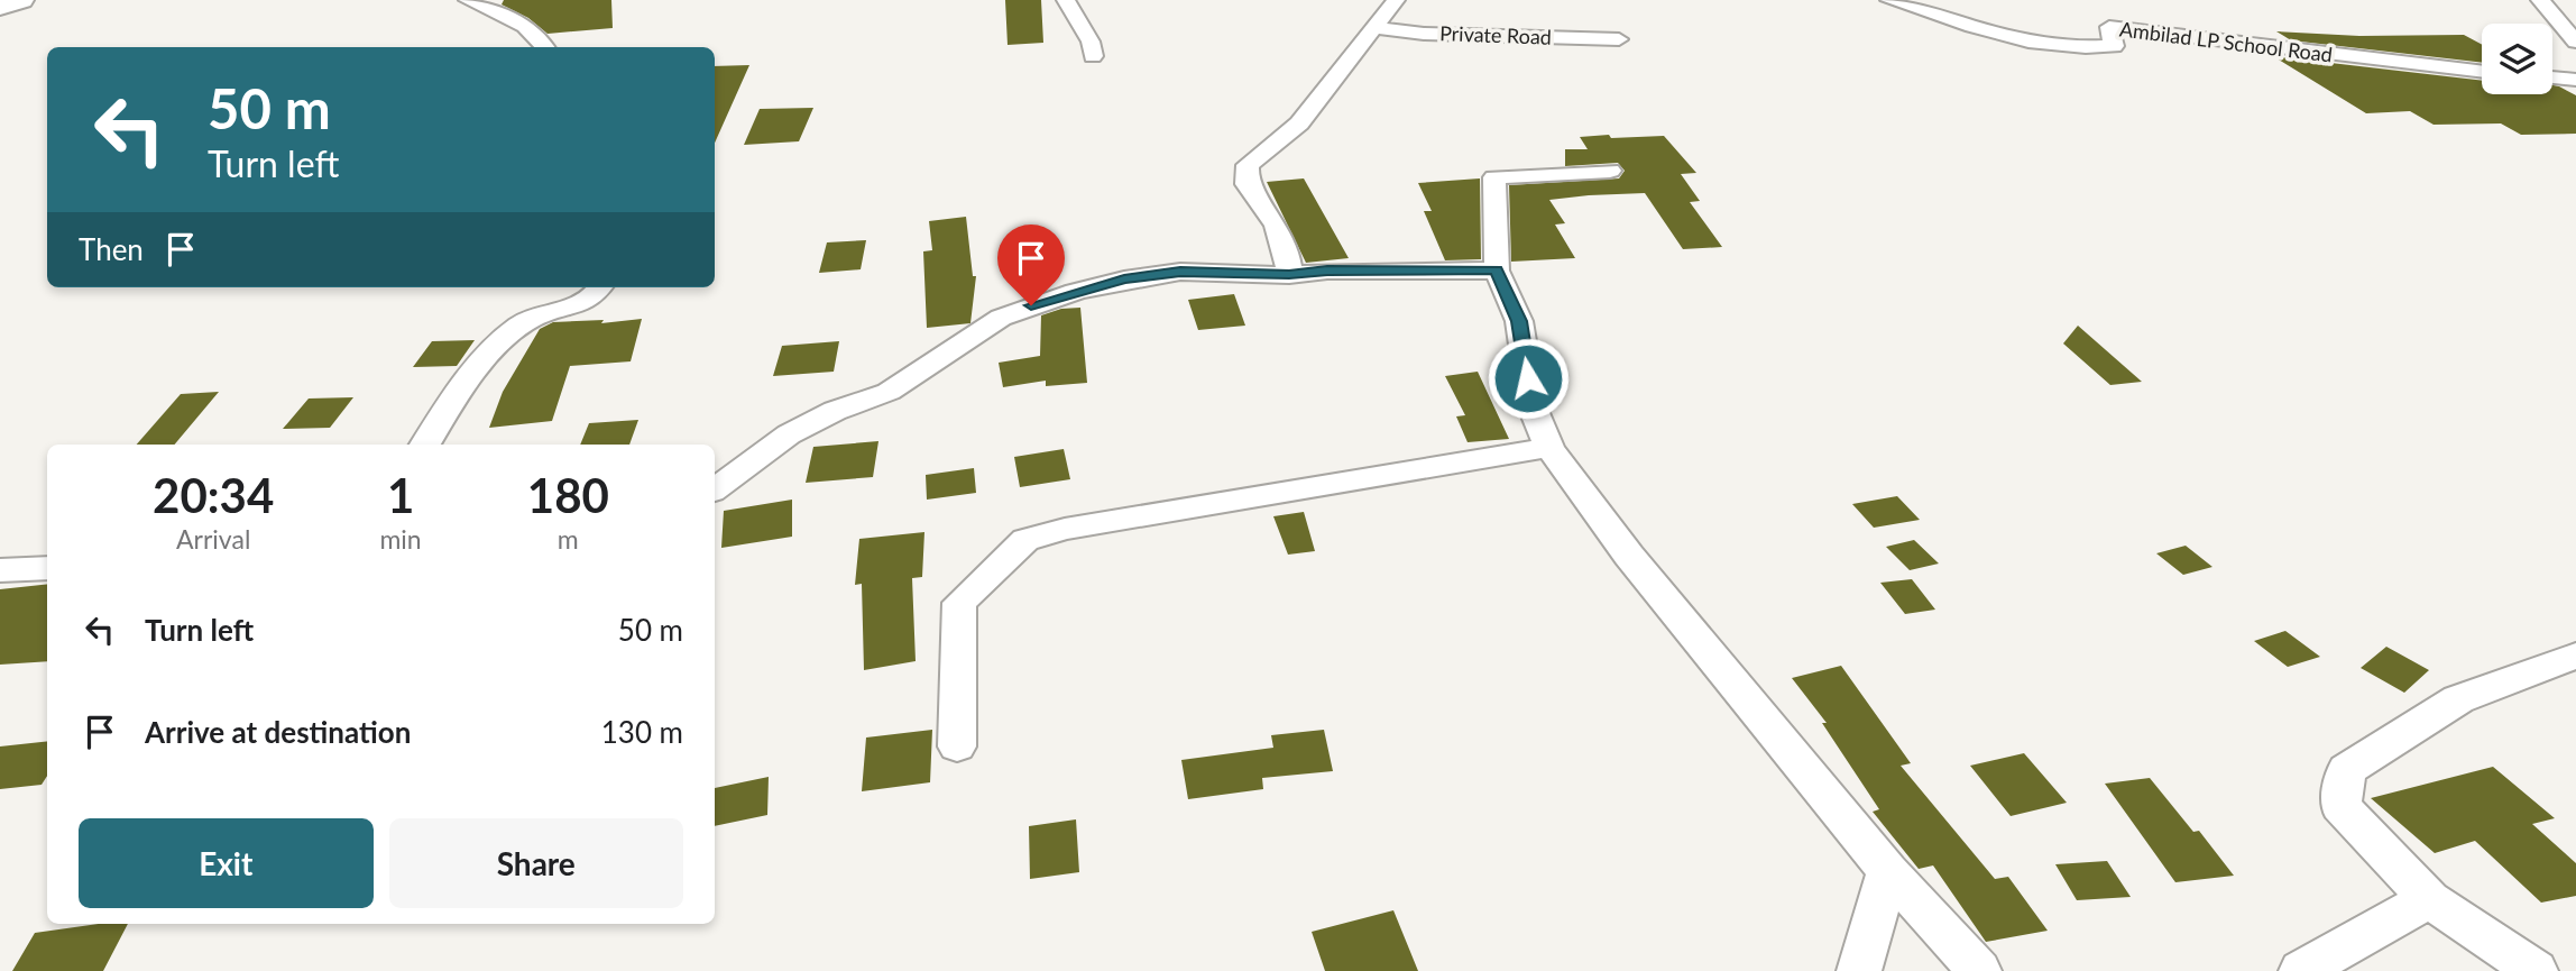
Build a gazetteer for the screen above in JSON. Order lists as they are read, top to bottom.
{
  "streets": {
    "street": ["Private Road", "Ambilad LP School Road"]
  },
  "page": {
    "turn": ["50 m", "Turn left"],
    "then": "Then",
    "eta": [
      "20:34",
      "Arrival",
      "1",
      "min",
      "180",
      "m"
    ],
    "list": [
      {
        "name": "Turn left",
        "value": "50 m"
      },
      {
        "name": "Arrive at destination",
        "value": "130 m"
      }
    ],
    "buttons": ["Exit", "Share"]
  }
}
